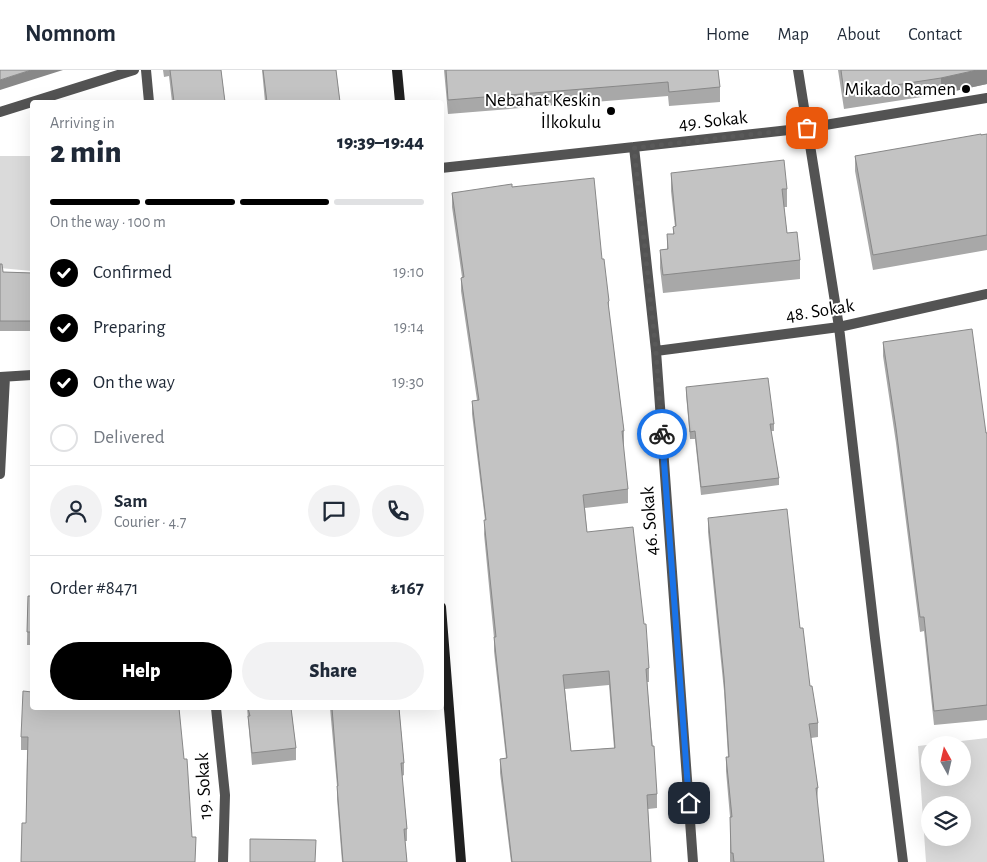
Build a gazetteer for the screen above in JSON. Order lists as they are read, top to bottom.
{
  "streets": {
    "street": [
      "49. Sokak",
      "48. Sokak",
      "46. Sokak",
      "19. Sokak"
    ]
  },
  "crossings": [
    ["49. Sokak", "46. Sokak"],
    ["48. Sokak", "46. Sokak"]
  ],
  "places": ["Mikado Ramen", "Nebahat Keskin İlkokulu"],
  "north": "top",
  "page": {
    "header": "Nomnom",
    "nav": [
      "Home",
      "Map",
      "About",
      "Contact"
    ],
    "heading": ["2 min", "Arriving in", "19:39–19:44"],
    "panel": [
      "Sam",
      "Courier · 4.7",
      "Order #8471",
      "₺167"
    ],
    "bar": "On the way · 100 m",
    "list": [
      ["Confirmed", "19:10"],
      ["Preparing", "19:14"],
      ["On the way", "19:30"],
      "Delivered"
    ],
    "buttons": ["Help", "Share"]
  }
}
